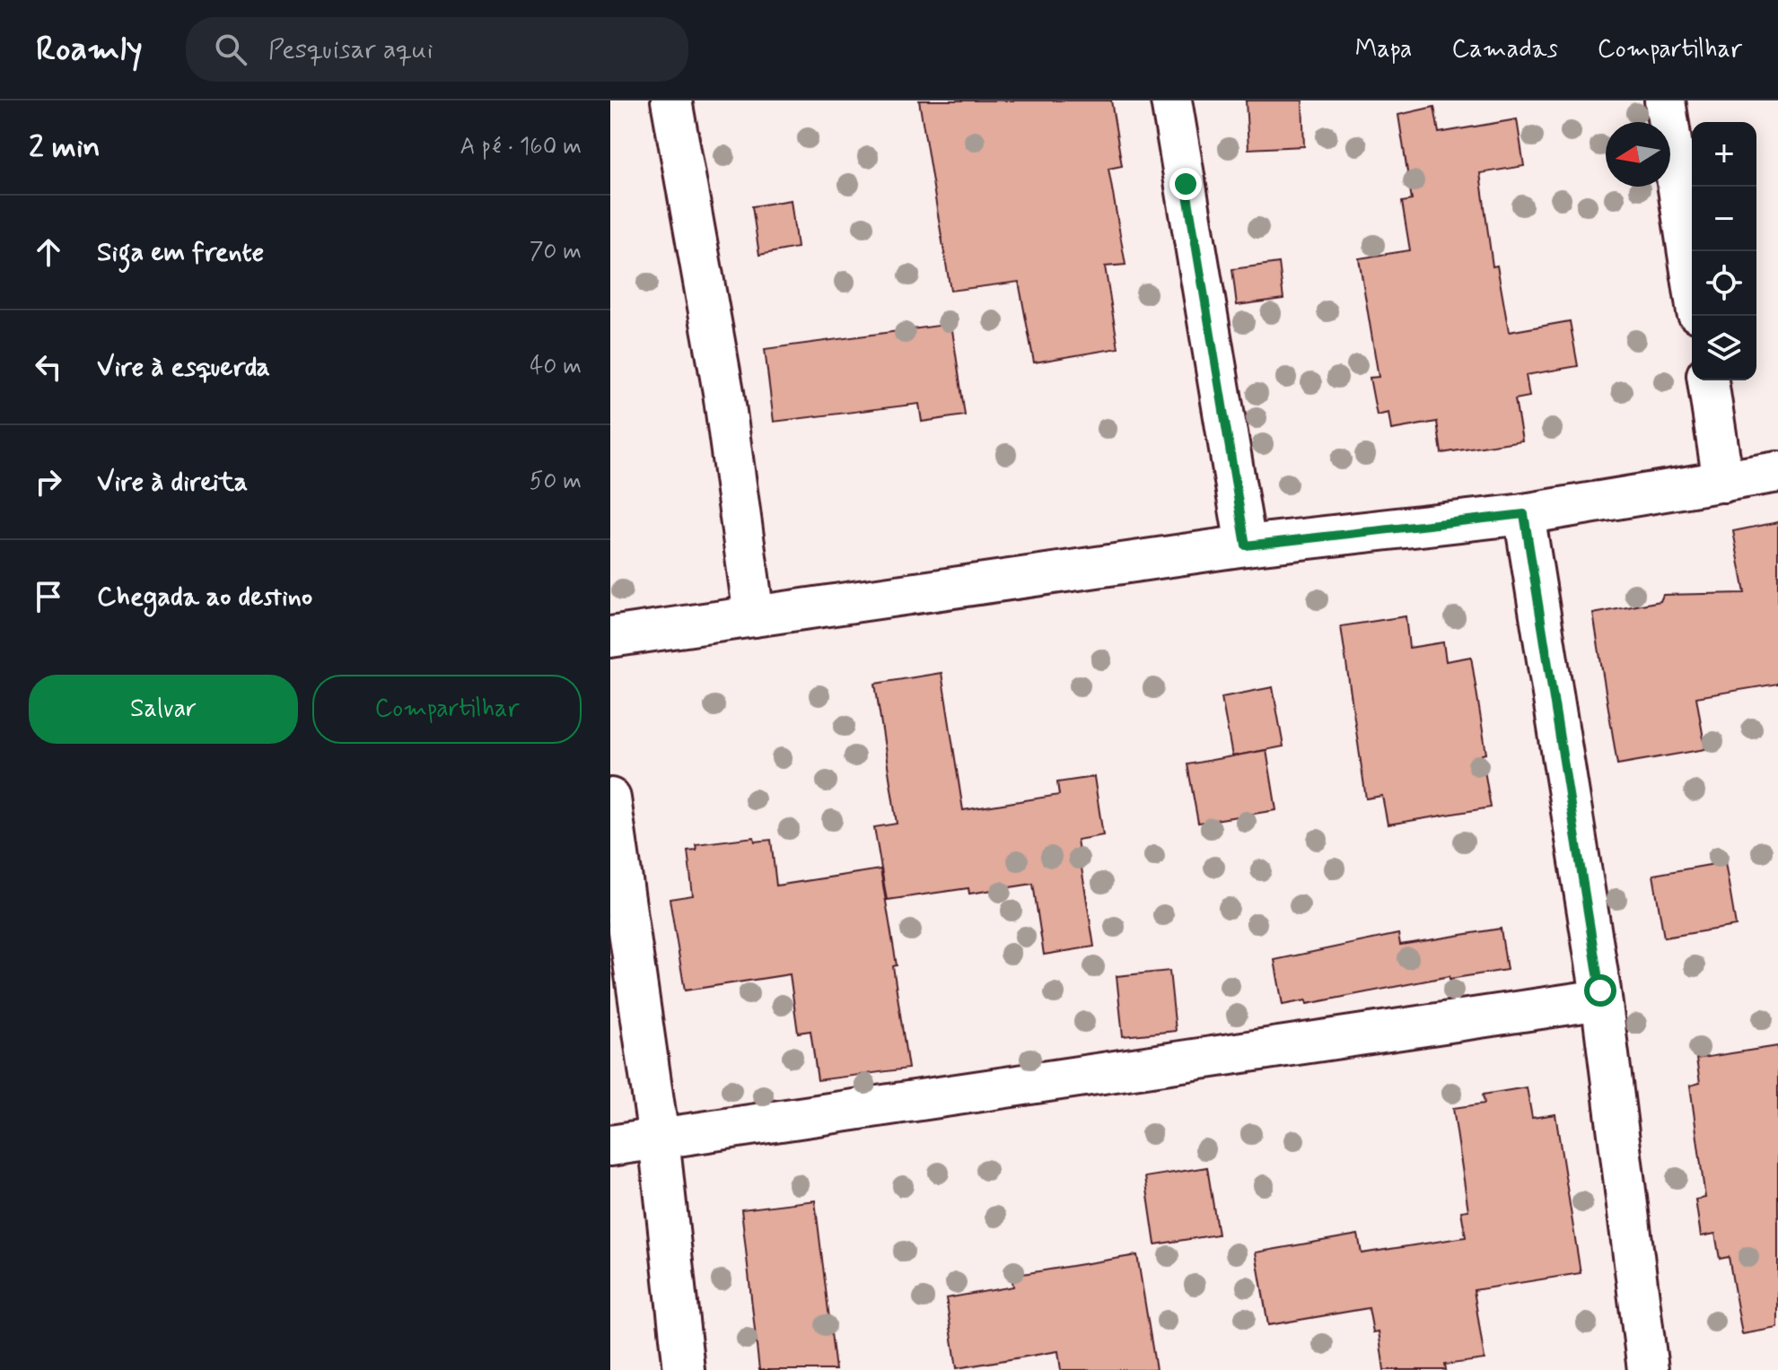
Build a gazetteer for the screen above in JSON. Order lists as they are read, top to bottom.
{
  "north": "left",
  "page": {
    "header": "Roamly",
    "search": "Pesquisar aqui",
    "nav": ["Mapa", "Camadas", "Compartilhar"],
    "heading": ["2 min", "A pé · 160 m"],
    "map_buttons": ["+", "−"],
    "list": [
      ["Siga em frente", "70 m"],
      ["Vire à esquerda", "40 m"],
      ["Vire à direita", "50 m"],
      "Chegada ao destino"
    ],
    "buttons": ["Salvar", "Compartilhar"]
  }
}
